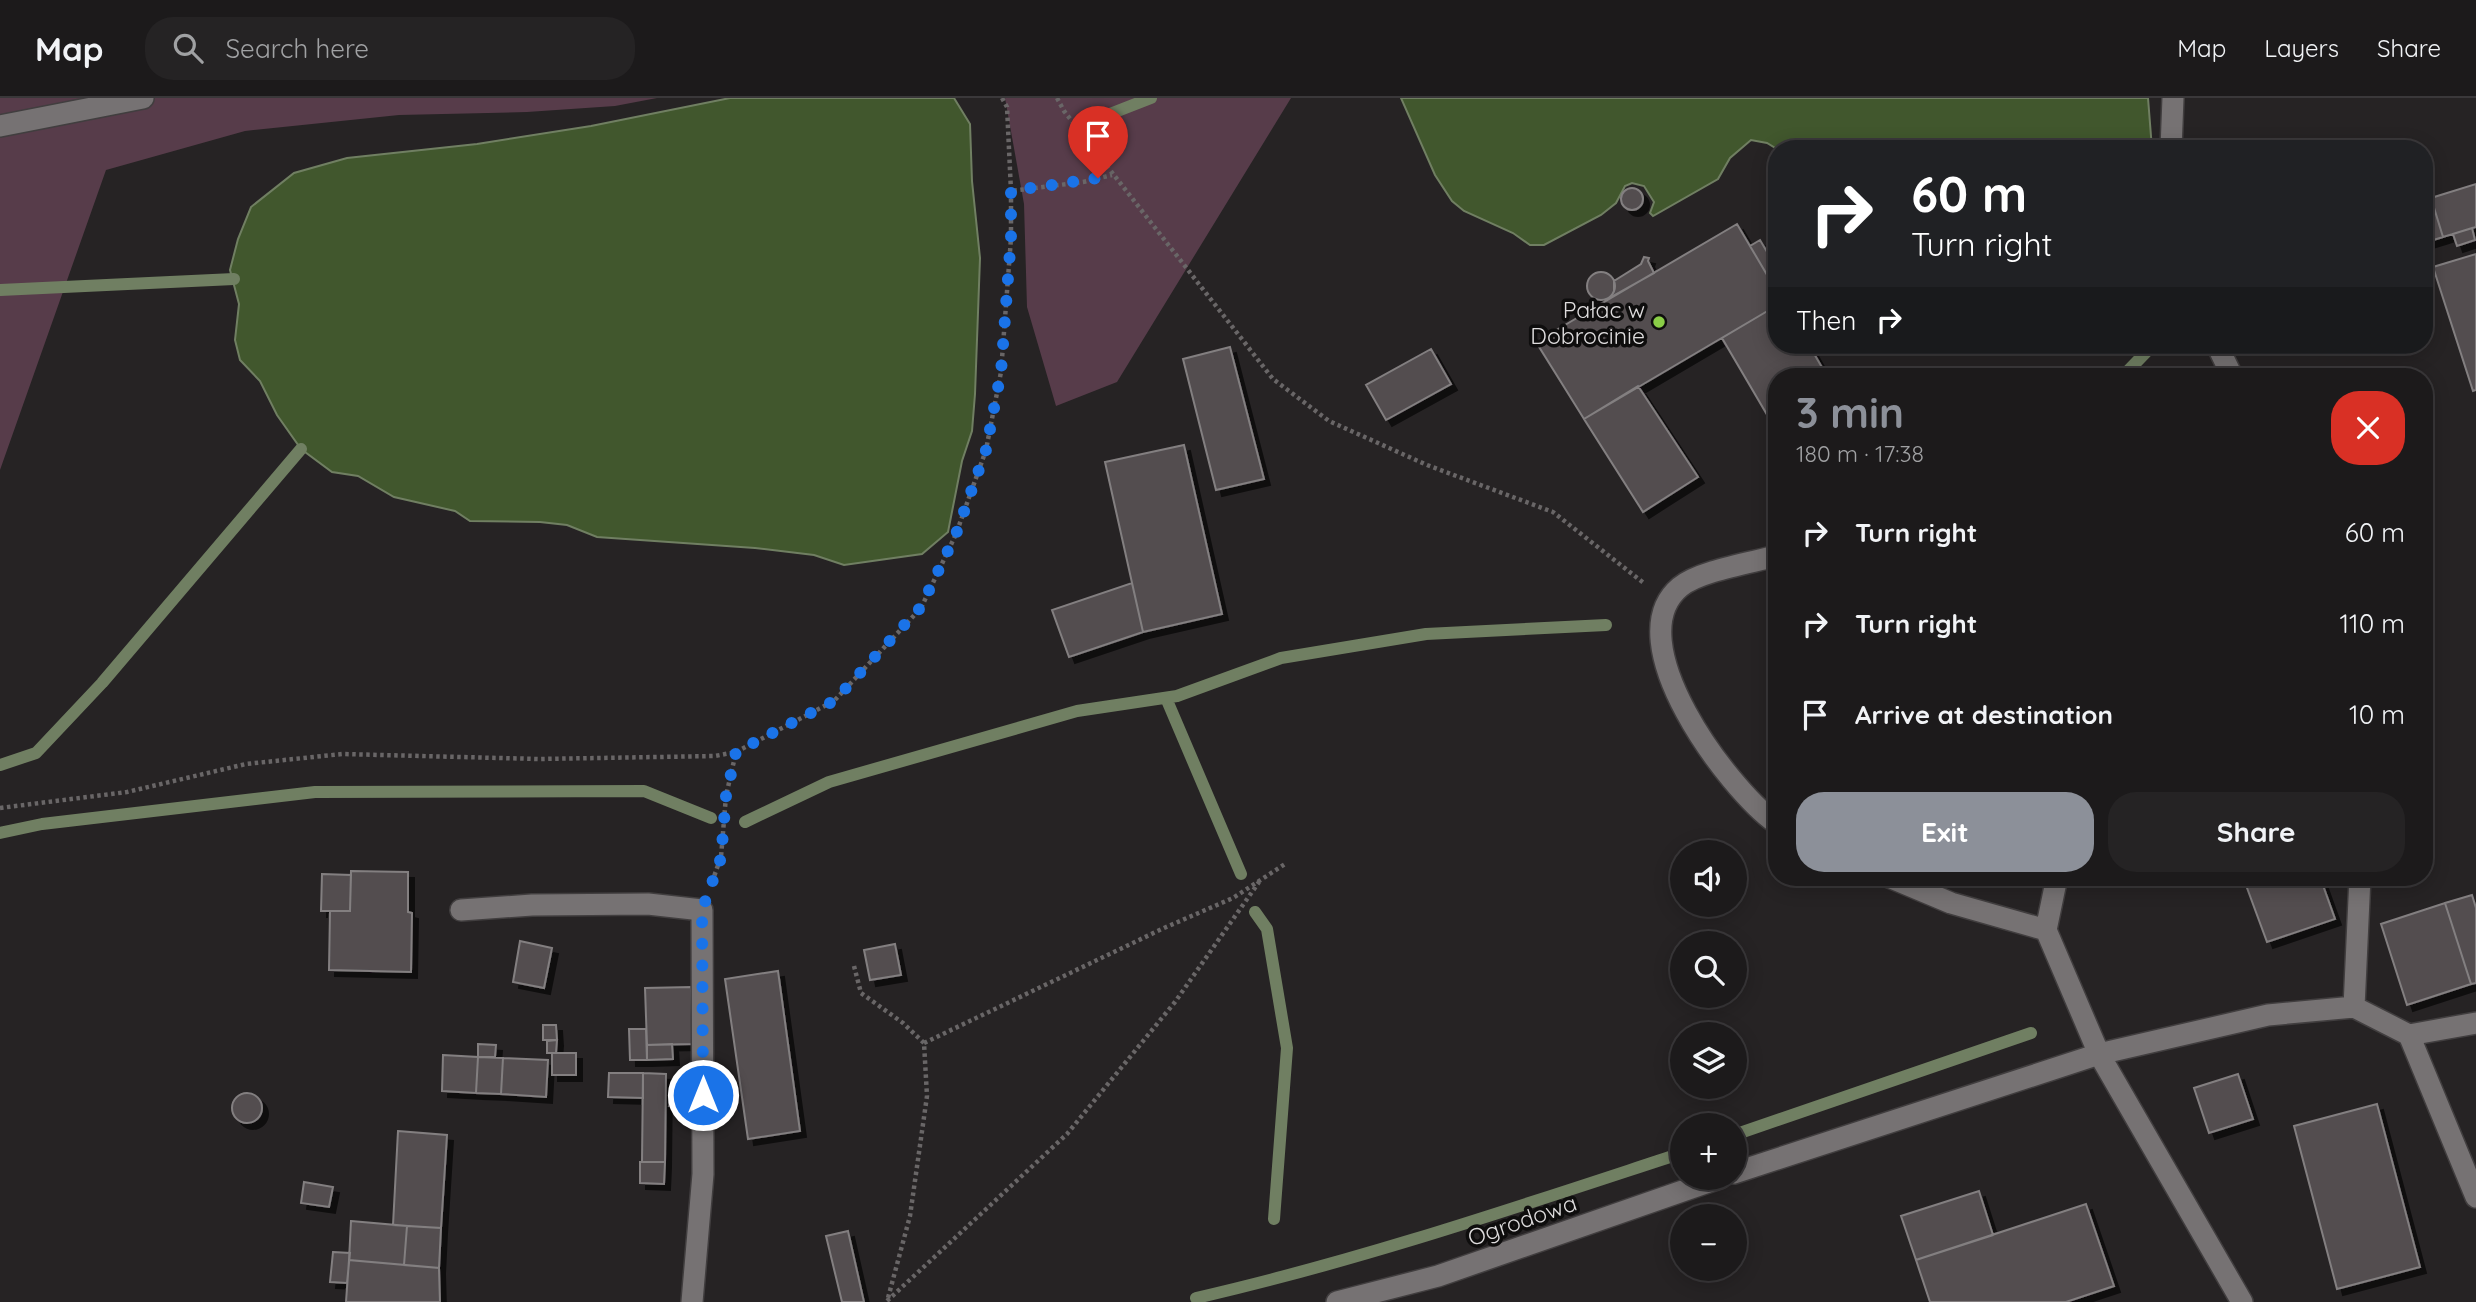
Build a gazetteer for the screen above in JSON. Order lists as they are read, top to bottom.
{
  "streets": {
    "street": ["Ogrodowa"]
  },
  "places": ["Pałac w Dobrocinie"],
  "page": {
    "header": "Map",
    "search": "Search here",
    "nav": ["Map", "Layers", "Share"],
    "turn": ["60 m", "Turn right"],
    "then": "Then",
    "heading": ["3 min", "180 m · 17:38"],
    "list": [
      {
        "name": "Turn right",
        "value": "60 m"
      },
      {
        "name": "Turn right",
        "value": "110 m"
      },
      {
        "name": "Arrive at destination",
        "value": "10 m"
      }
    ],
    "buttons": ["Exit", "Share"],
    "map_buttons": ["+", "−"]
  }
}
